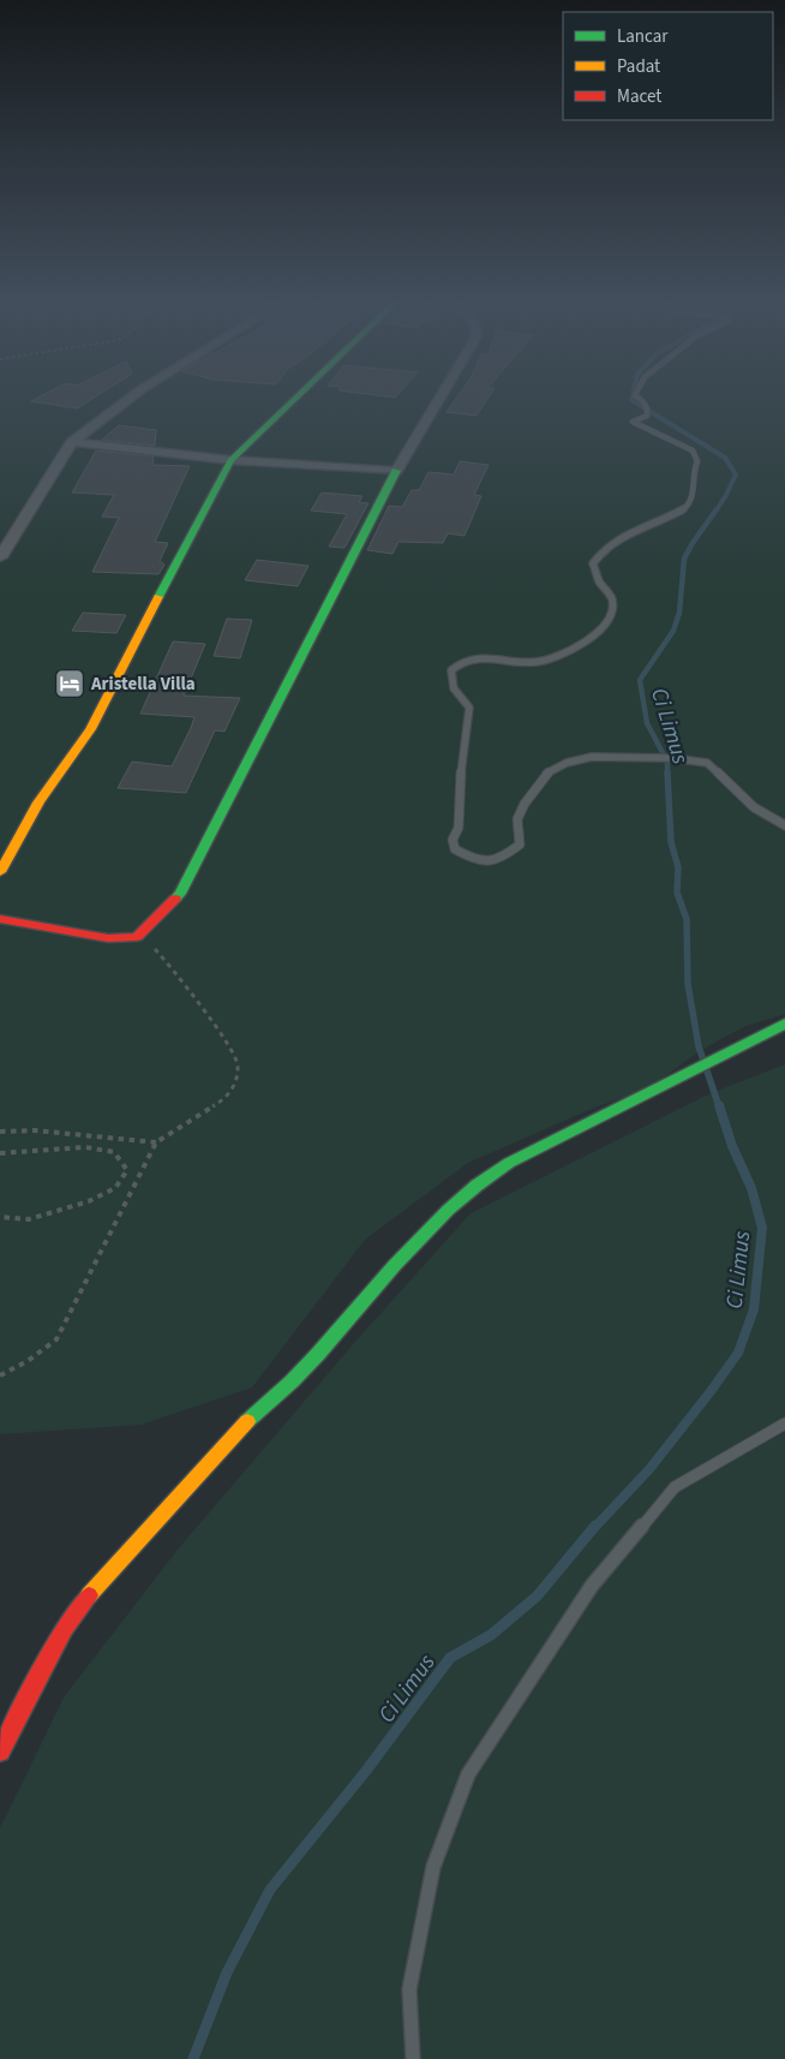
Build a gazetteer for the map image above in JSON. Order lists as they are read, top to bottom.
{
  "water": ["Ci Limus"],
  "places": {
    "hotel": ["Aristella Villa"]
  },
  "legend": ["Lancar", "Padat", "Macet"]
}
